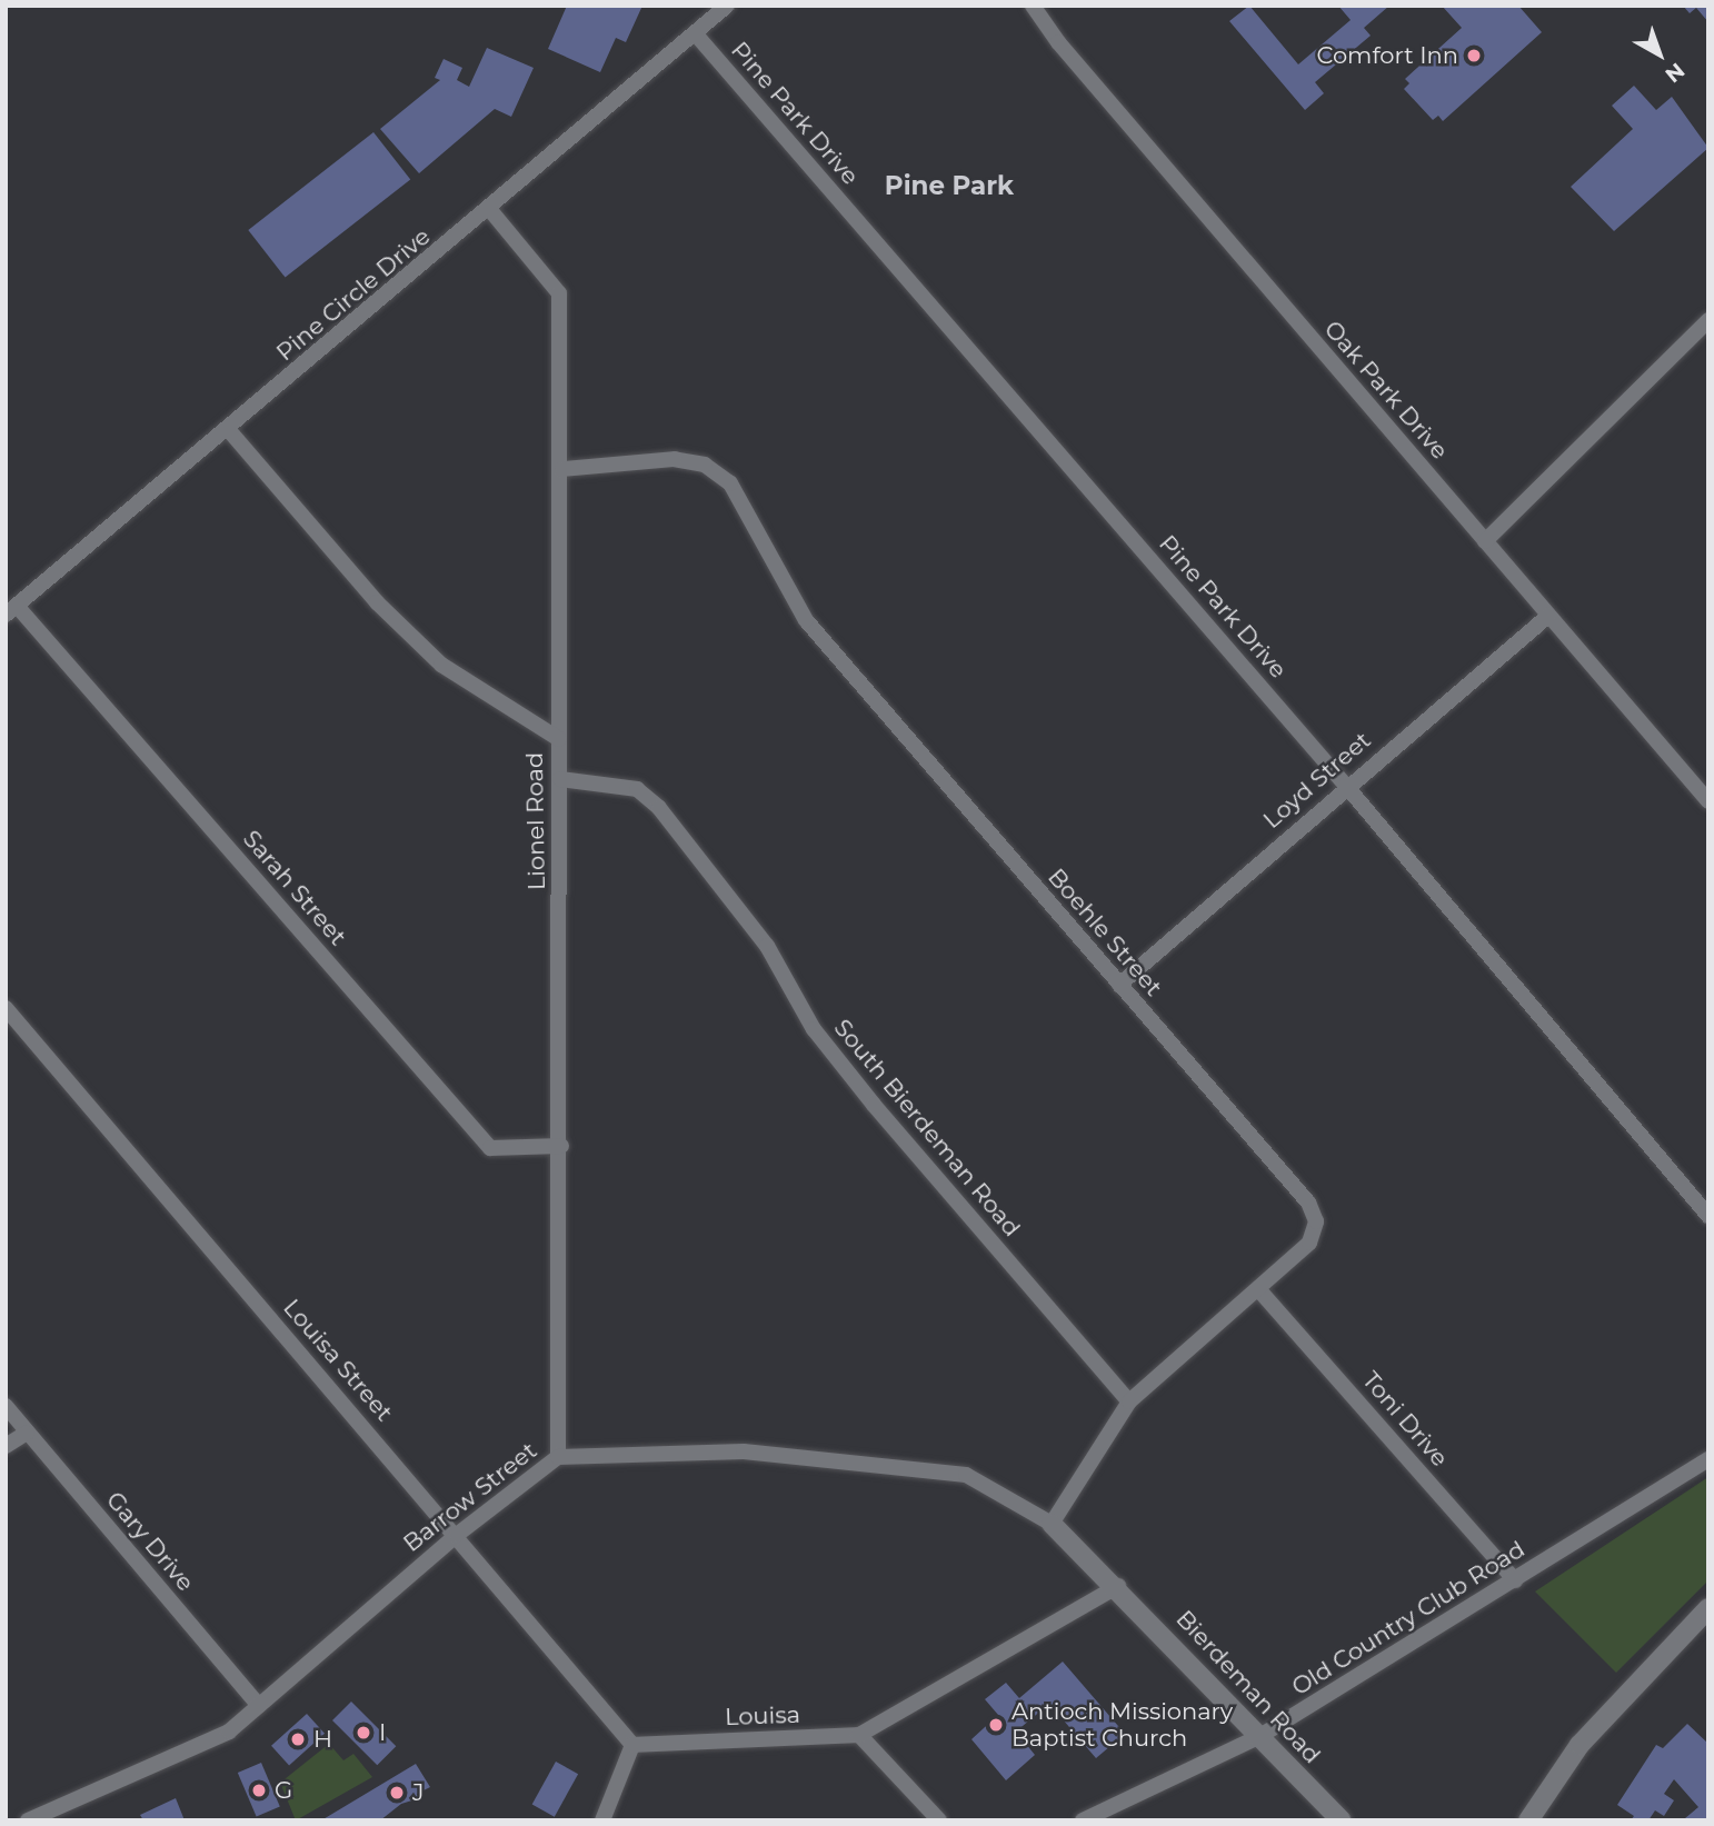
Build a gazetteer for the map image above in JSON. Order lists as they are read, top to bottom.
{
  "streets": {
    "street": [
      "Pine Park Drive",
      "Pine Circle Drive",
      "Oak Park Drive",
      "Loyd Street",
      "Lionel Road",
      "Sarah Street",
      "Boehle Street",
      "South Bierdeman Road",
      "Louisa Street",
      "Toni Drive",
      "Barrow Street",
      "Gary Drive",
      "Old Country Club Road",
      "Bierdeman Road",
      "Louisa"
    ]
  },
  "crossings": [
    ["Pine Park Drive", "Pine Circle Drive"],
    ["Pine Park Drive", "Loyd Street"],
    ["Pine Circle Drive", "Lionel Road"],
    ["Pine Circle Drive", "Sarah Street"],
    ["Oak Park Drive", "Loyd Street"],
    ["Loyd Street", "Boehle Street"],
    ["Lionel Road", "Sarah Street"],
    ["Lionel Road", "Boehle Street"],
    ["Lionel Road", "South Bierdeman Road"],
    ["Lionel Road", "Barrow Street"],
    ["Boehle Street", "South Bierdeman Road"],
    ["Boehle Street", "Toni Drive"],
    ["Boehle Street", "Barrow Street"],
    ["Boehle Street", "Bierdeman Road"],
    ["Louisa Street", "Barrow Street"],
    ["Louisa Street", "Louisa"],
    ["Toni Drive", "Old Country Club Road"],
    ["Barrow Street", "Gary Drive"],
    ["Barrow Street", "Bierdeman Road"],
    ["Old Country Club Road", "Bierdeman Road"]
  ],
  "districts": ["Pine Park"],
  "places": [
    "Comfort Inn",
    "Antioch Missionary Baptist Church",
    "I",
    "H",
    "G",
    "J"
  ],
  "north": "bottom right"
}
